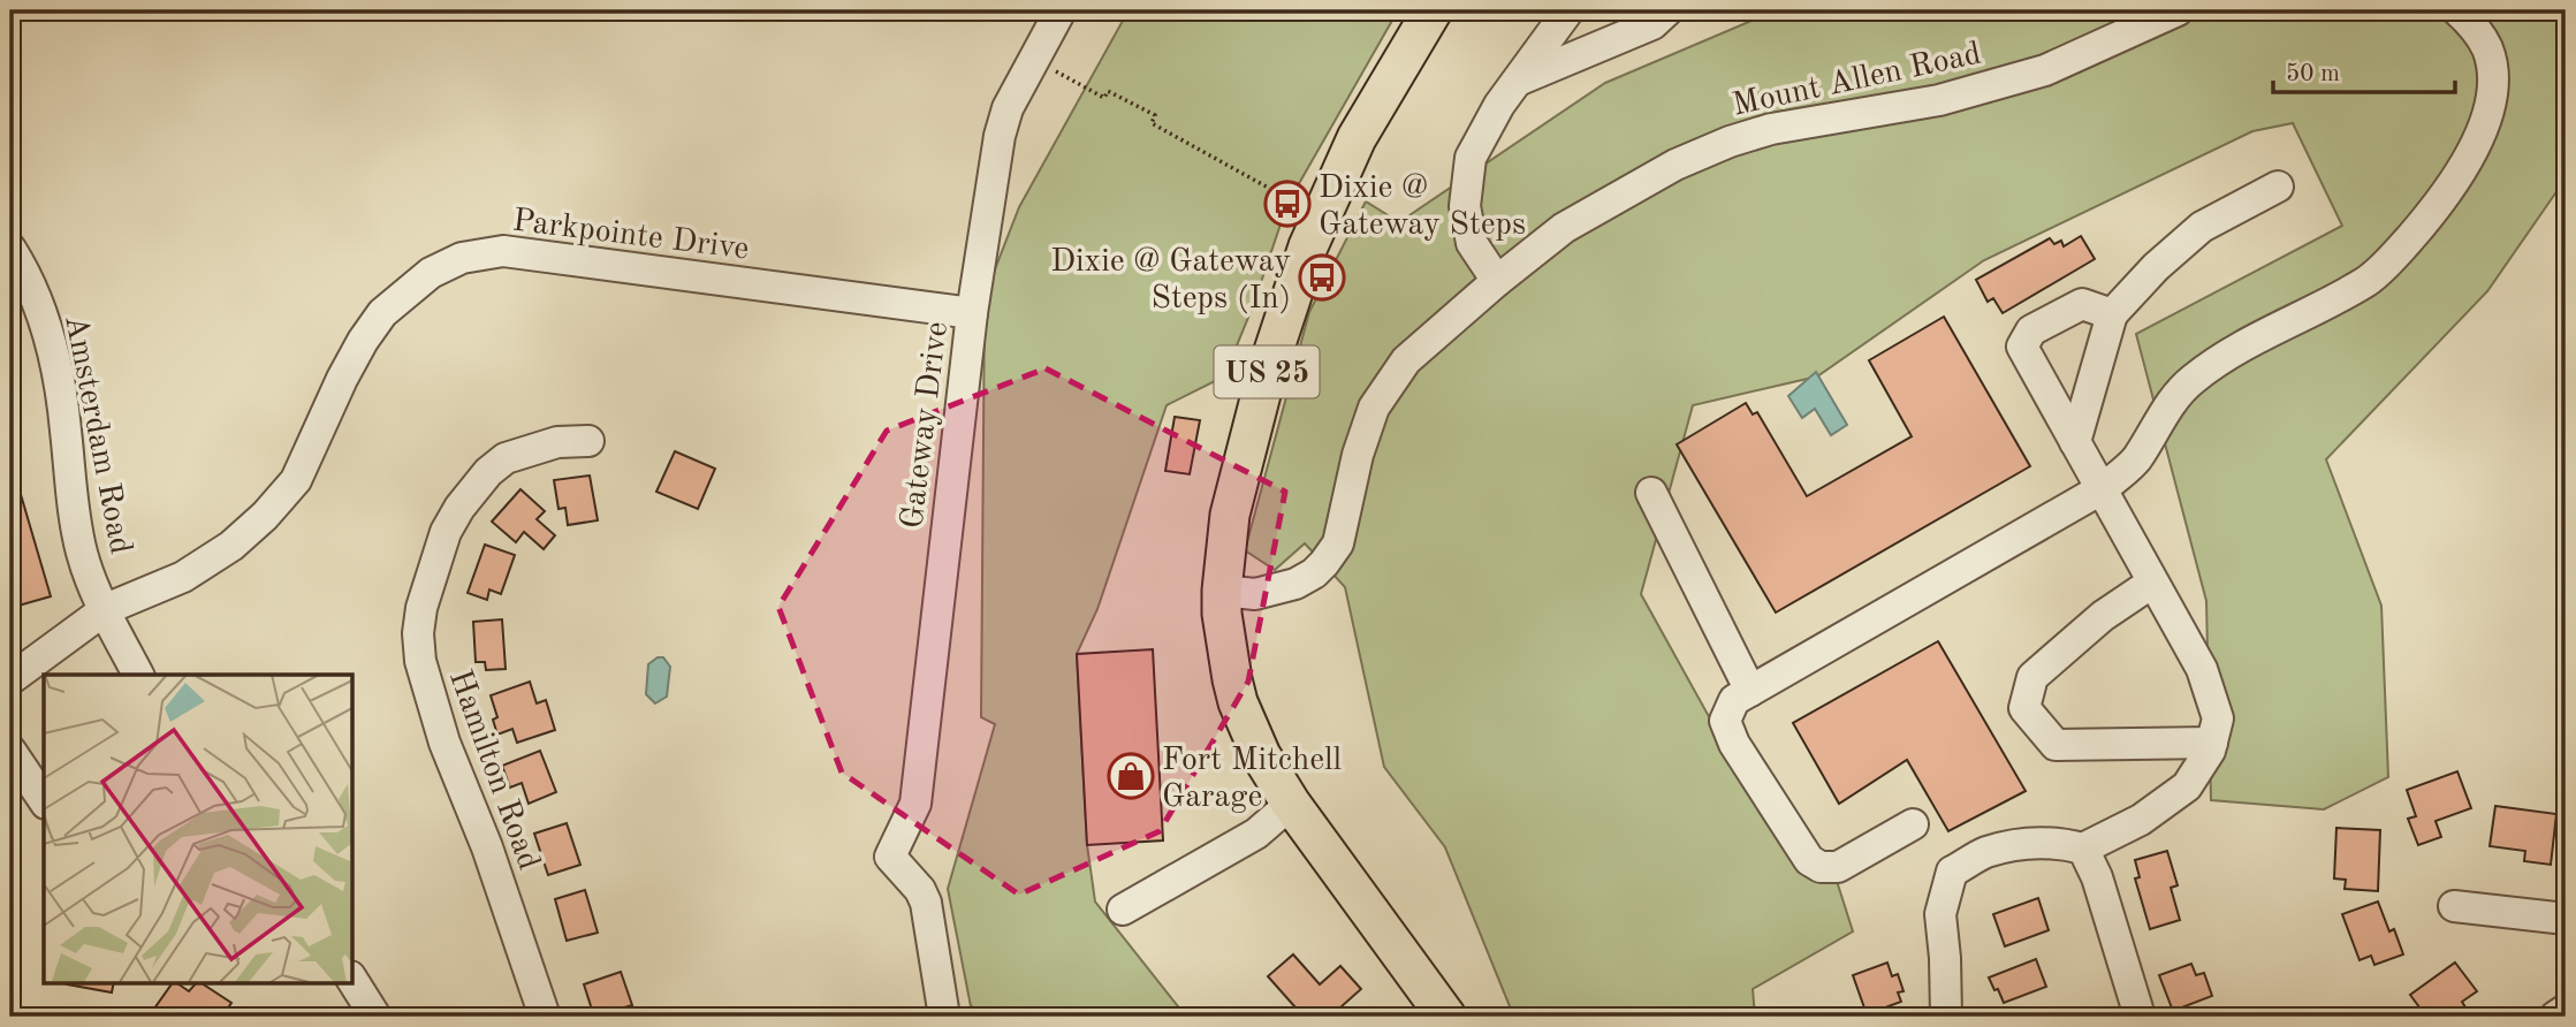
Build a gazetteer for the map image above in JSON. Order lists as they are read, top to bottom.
{
  "streets": {
    "main road": ["US 25"],
    "street": [
      "Mount Allen Road",
      "Parkpointe Drive",
      "Gateway Drive",
      "Amsterdam Road",
      "Hamilton Road"
    ]
  },
  "crossings": [
    ["Mount Allen Road", "US 25"],
    ["Parkpointe Drive", "Gateway Drive"],
    ["Parkpointe Drive", "Amsterdam Road"]
  ],
  "places": {
    "bus stop": ["Dixie @ Gateway Steps", "Dixie @ Gateway Steps (In)"],
    "shop": ["Fort Mitchell Garage"]
  },
  "scale_bar": "50 m"
}
